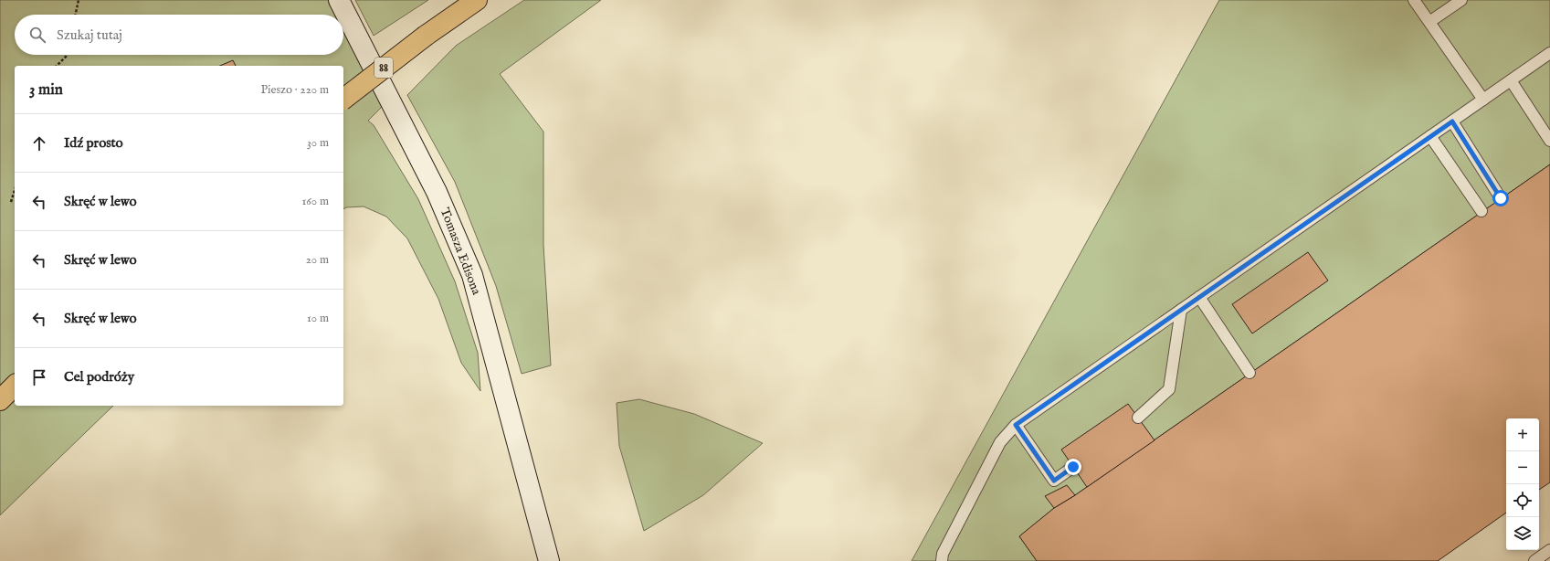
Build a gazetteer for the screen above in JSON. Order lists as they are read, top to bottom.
{
  "streets": {
    "main road": ["88"],
    "street": ["Tomasza Edisona"]
  },
  "page": {
    "search": "Szukaj tutaj",
    "heading": ["3 min", "Pieszo · 220 m"],
    "list": [
      ["Idź prosto", "30 m"],
      ["Skręć w lewo", "160 m"],
      ["Skręć w lewo", "20 m"],
      ["Skręć w lewo", "10 m"],
      "Cel podróży"
    ],
    "map_buttons": ["+", "−"]
  }
}
